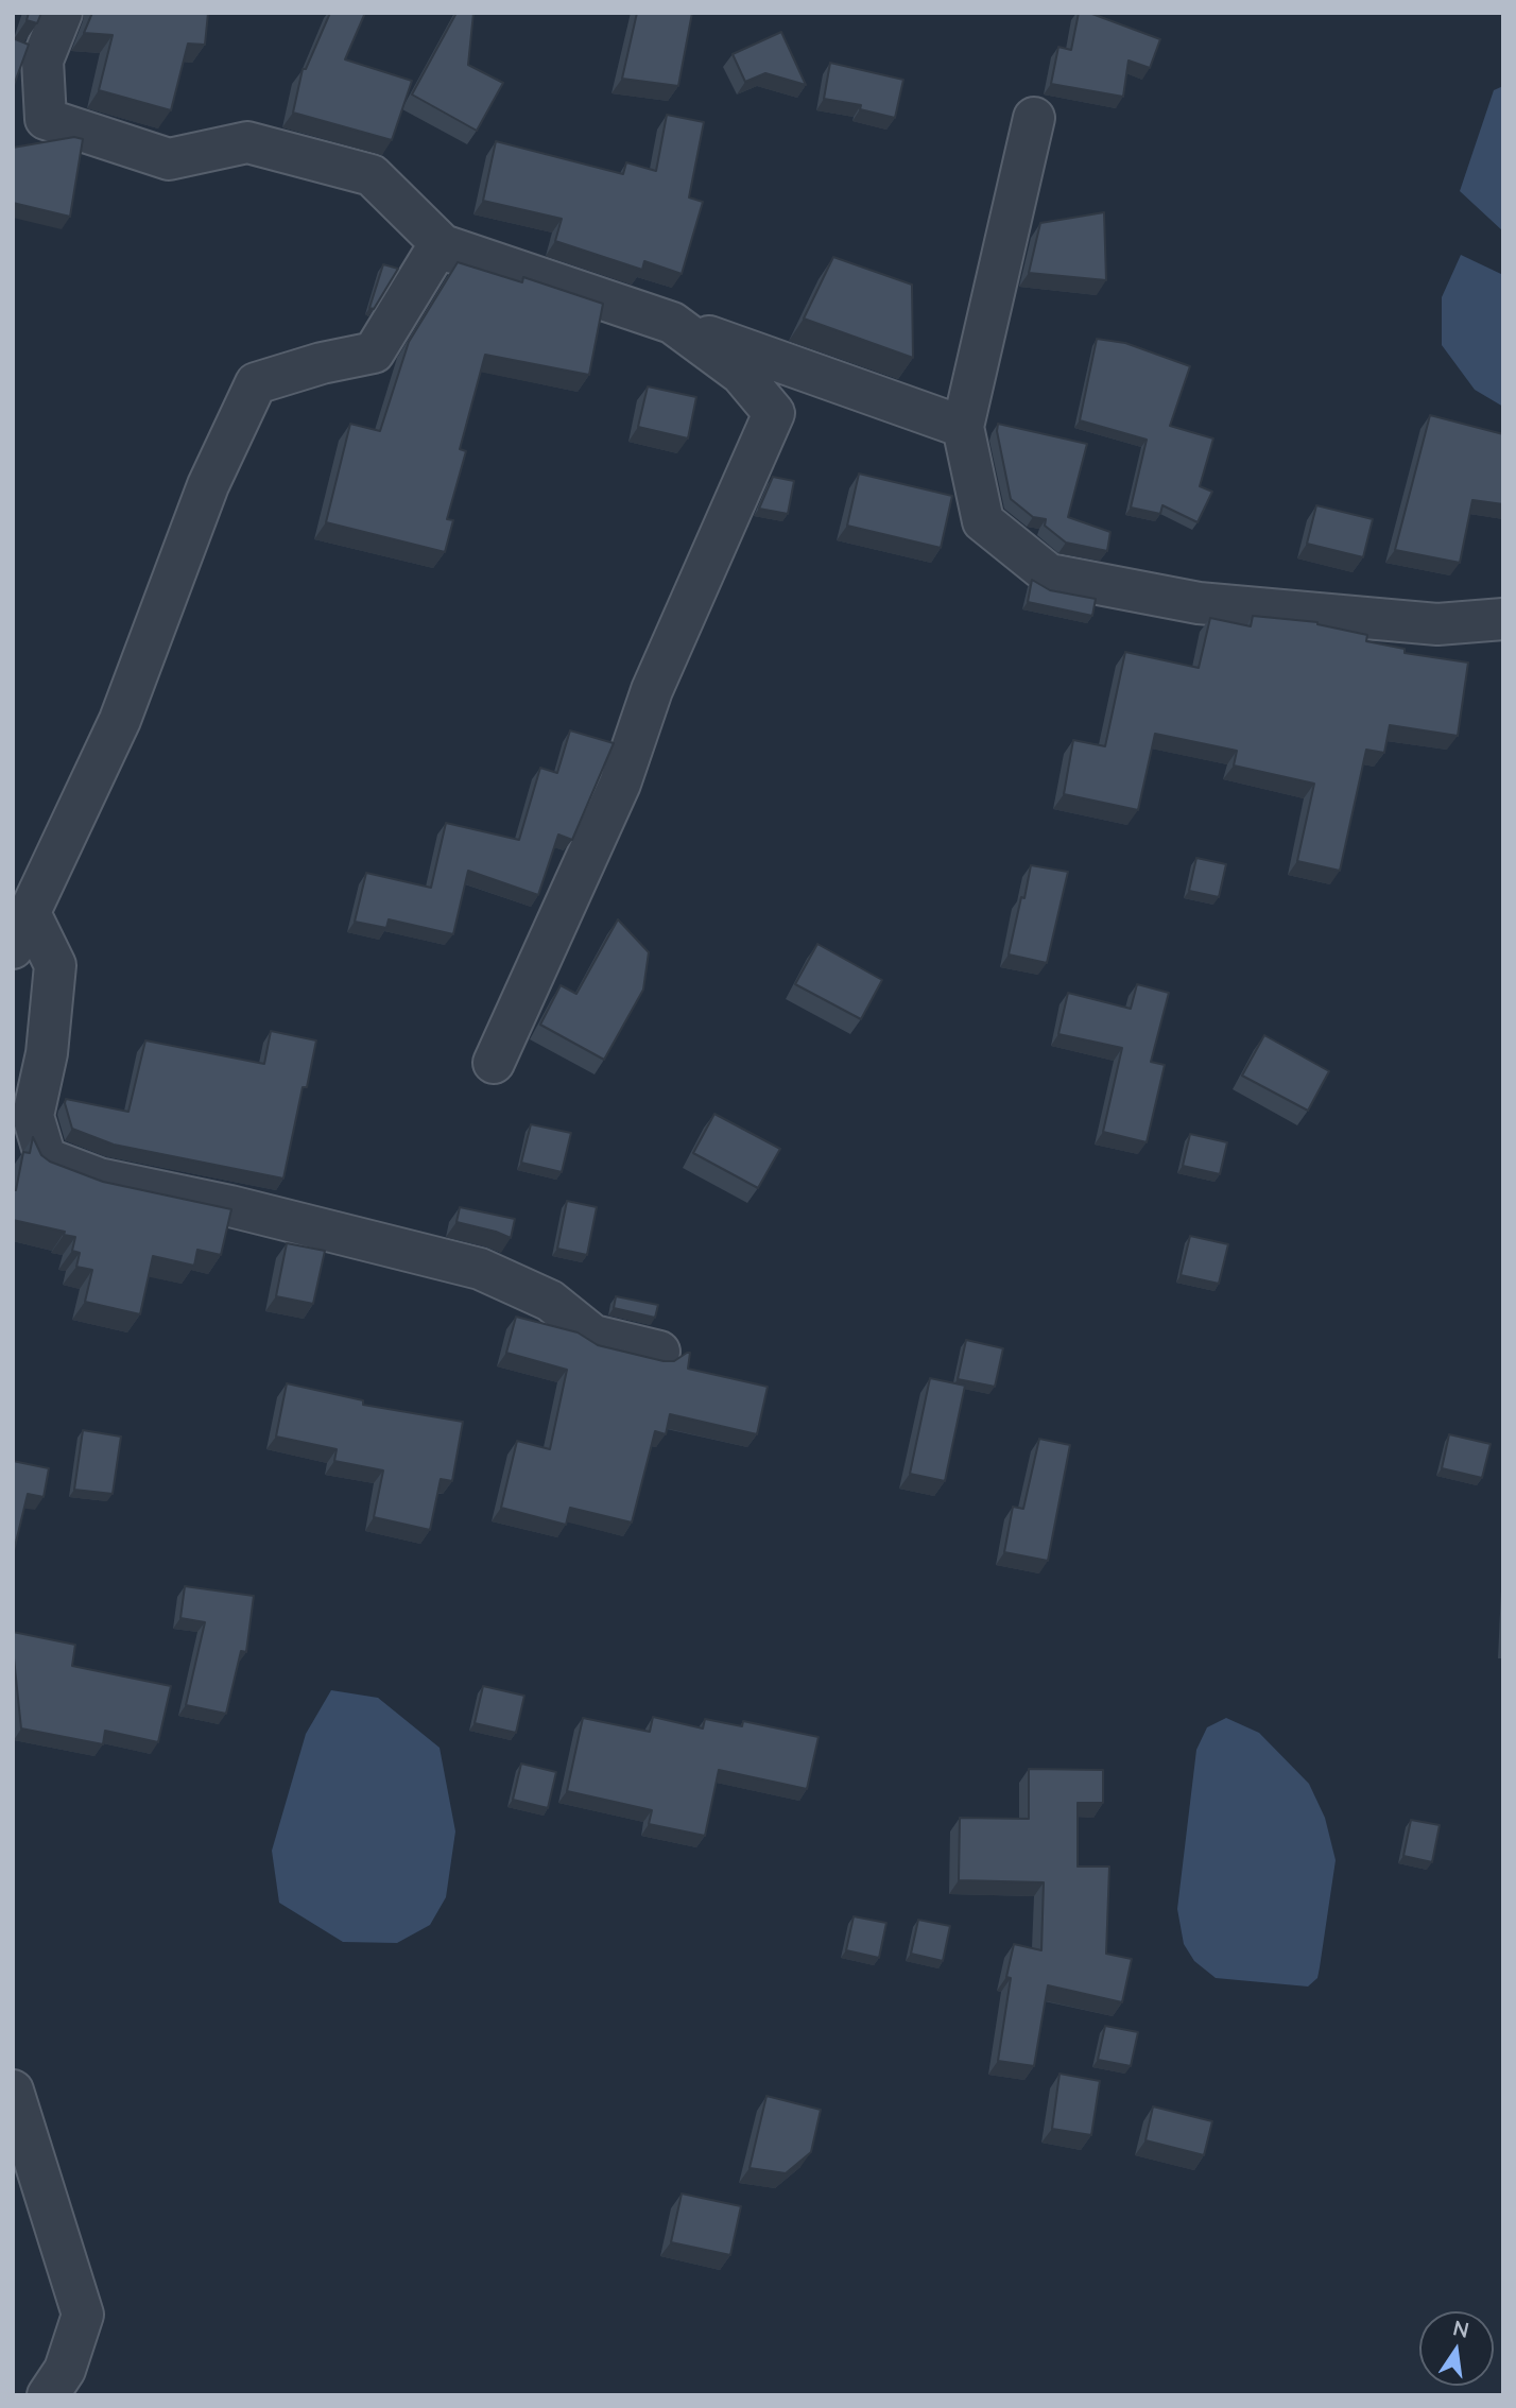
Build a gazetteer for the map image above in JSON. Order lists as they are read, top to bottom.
{
  "north": "top"
}
